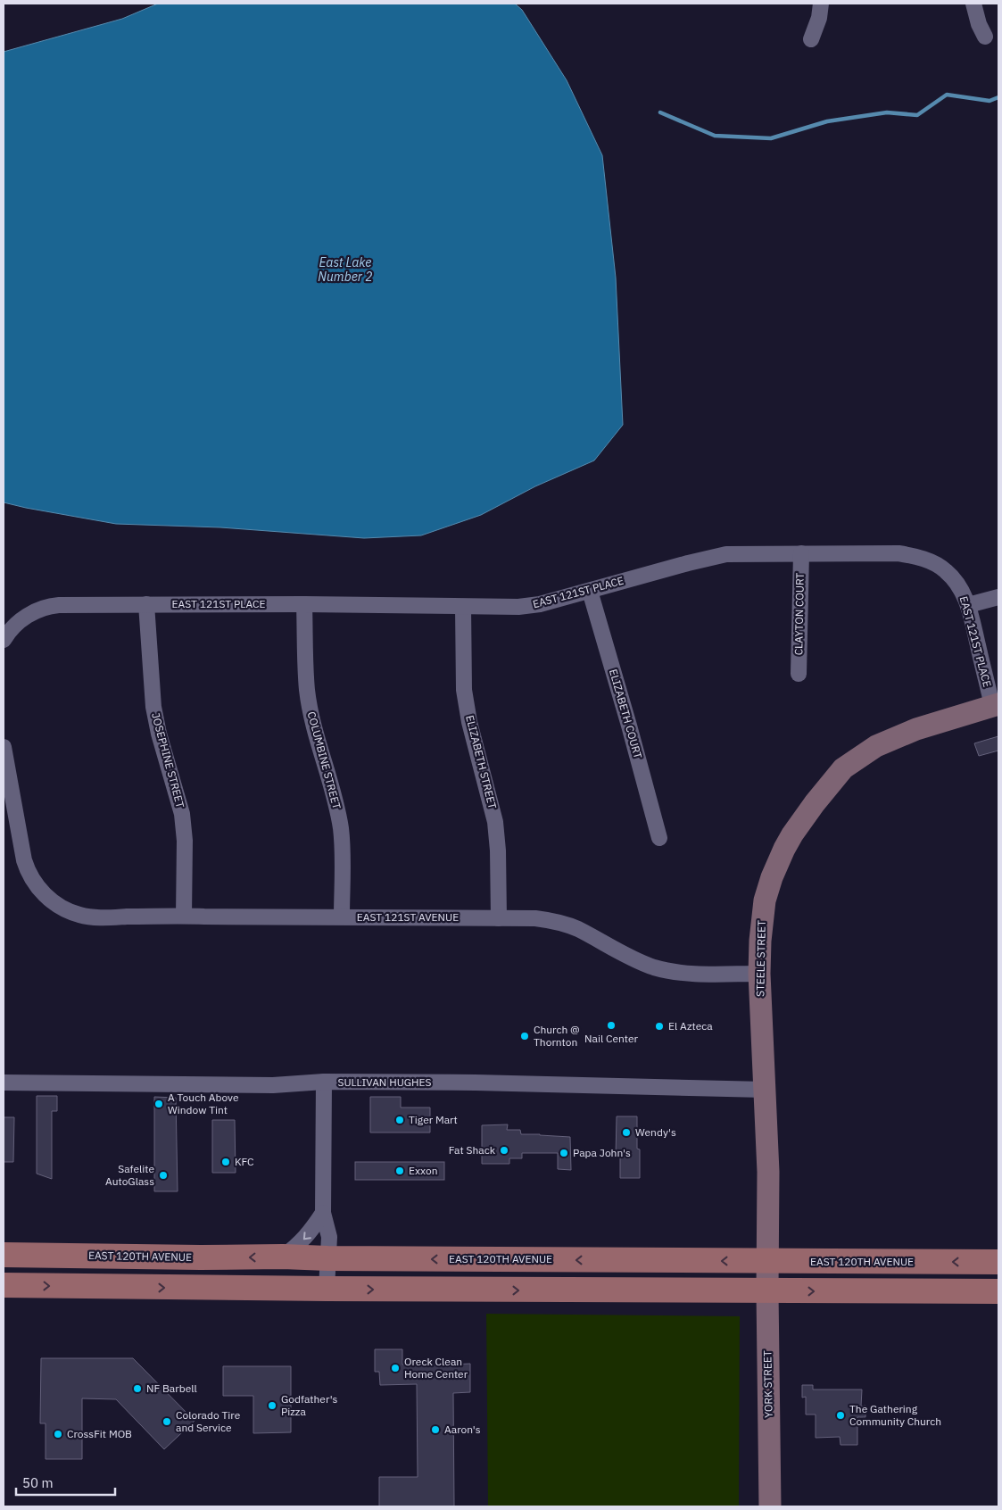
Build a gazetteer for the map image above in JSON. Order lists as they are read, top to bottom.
{
  "streets": {
    "main road": ["EAST 120TH AVENUE"],
    "street": [
      "EAST 121ST PLACE",
      "CLAYTON COURT",
      "ELIZABETH COURT",
      "JOSEPHINE STREET",
      "COLUMBINE STREET",
      "ELIZABETH STREET",
      "EAST 121ST AVENUE",
      "STEELE STREET",
      "SULLIVAN HUGHES",
      "YORK STREET"
    ]
  },
  "crossings": [
    ["EAST 121ST PLACE", "CLAYTON COURT"],
    ["EAST 121ST PLACE", "ELIZABETH COURT"],
    ["EAST 121ST PLACE", "JOSEPHINE STREET"],
    ["EAST 121ST PLACE", "COLUMBINE STREET"],
    ["EAST 121ST PLACE", "ELIZABETH STREET"],
    ["EAST 121ST PLACE", "STEELE STREET"],
    ["JOSEPHINE STREET", "EAST 121ST AVENUE"],
    ["COLUMBINE STREET", "EAST 121ST AVENUE"],
    ["ELIZABETH STREET", "EAST 121ST AVENUE"],
    ["EAST 121ST AVENUE", "STEELE STREET"],
    ["STEELE STREET", "SULLIVAN HUGHES"],
    ["STEELE STREET", "EAST 120TH AVENUE"],
    ["STEELE STREET", "YORK STREET"],
    ["EAST 120TH AVENUE", "YORK STREET"]
  ],
  "water": ["East Lake Number 2"],
  "places": [
    "Nail Center",
    "El Azteca",
    "Church @ Thornton",
    "A Touch Above Window Tint",
    "Tiger Mart",
    "Wendy's",
    "Fat Shack",
    "Papa John's",
    "KFC",
    "Exxon",
    "Safelite AutoGlass",
    "Oreck Clean Home Center",
    "NF Barbell",
    "Godfather's Pizza",
    "The Gathering Community Church",
    "Colorado Tire and Service",
    "Aaron's",
    "CrossFit MOB"
  ],
  "scale_bar": "50 m"
}
